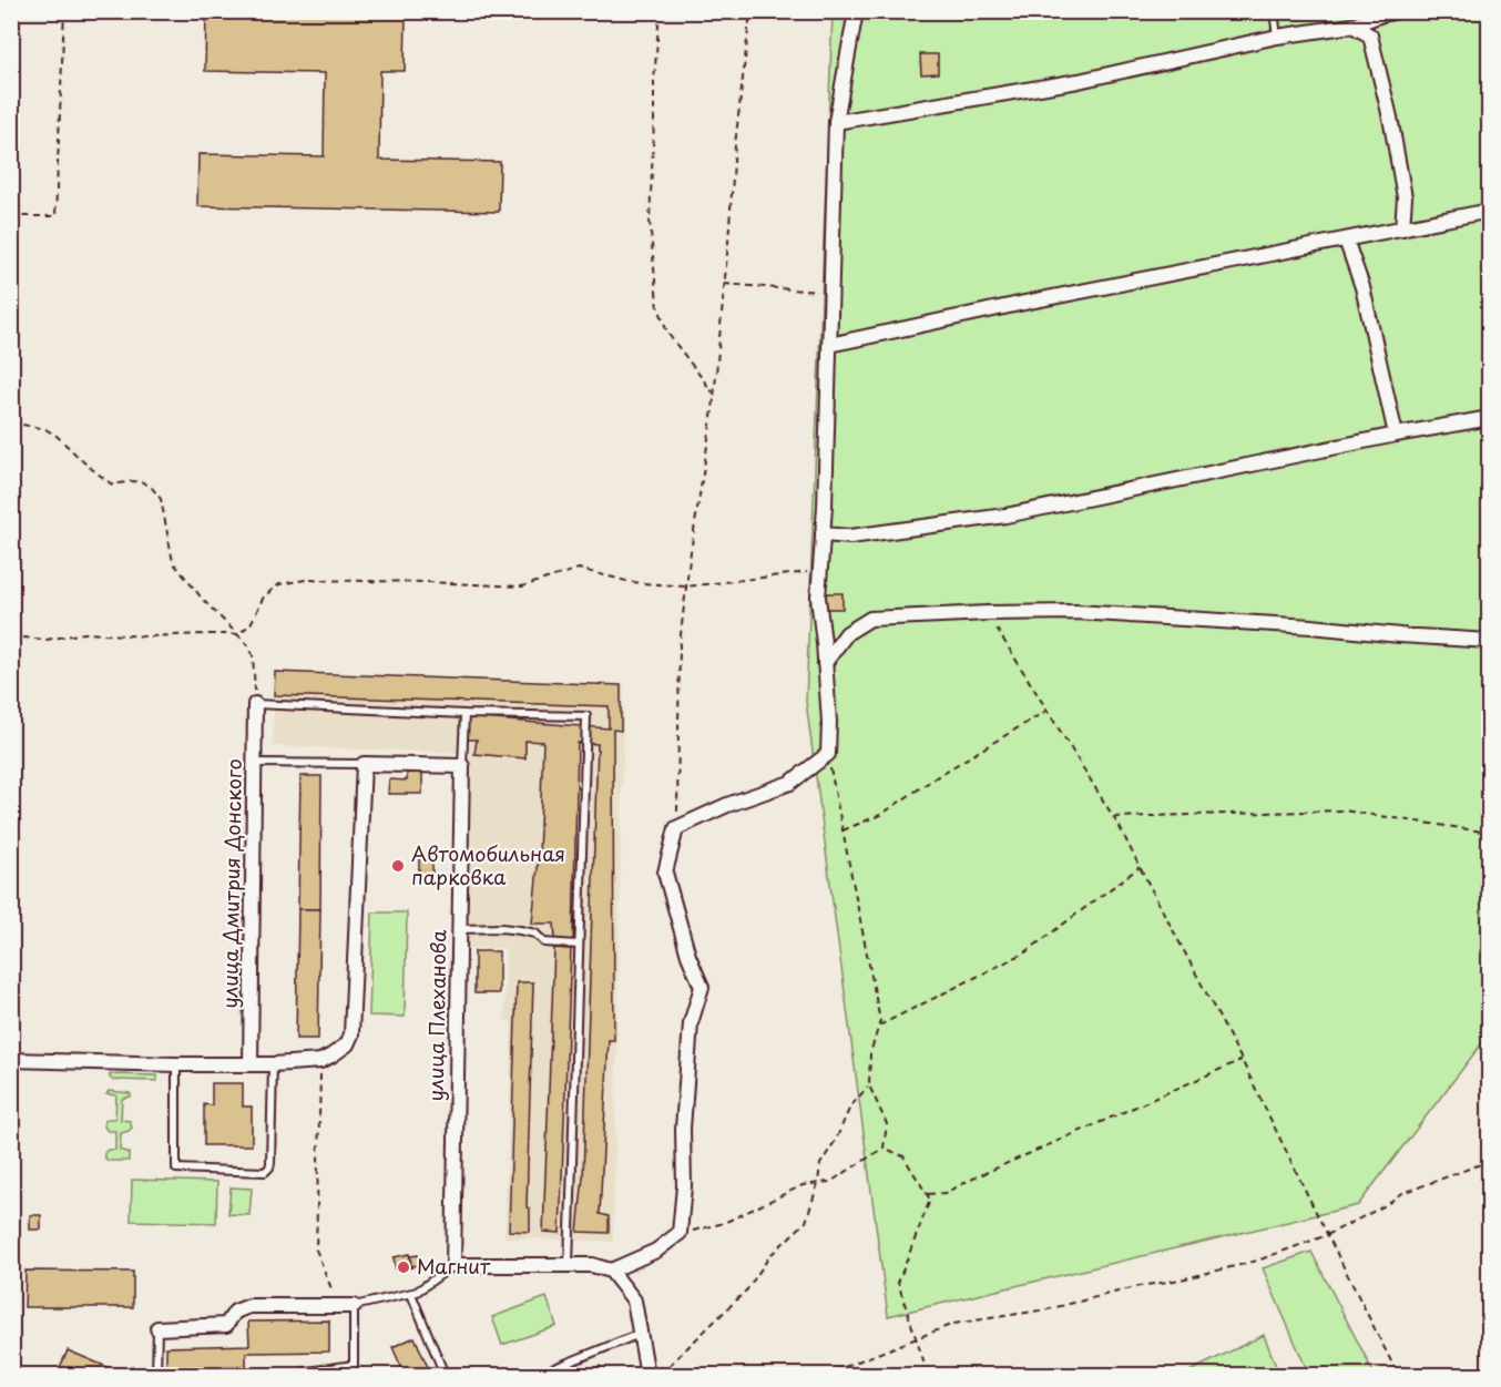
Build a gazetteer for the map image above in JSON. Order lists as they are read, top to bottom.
{
  "streets": {
    "street": ["улица Дмитрия Донского", "улица Плеханова"]
  },
  "places": ["Автомобильная парковка", "Магнит"]
}
